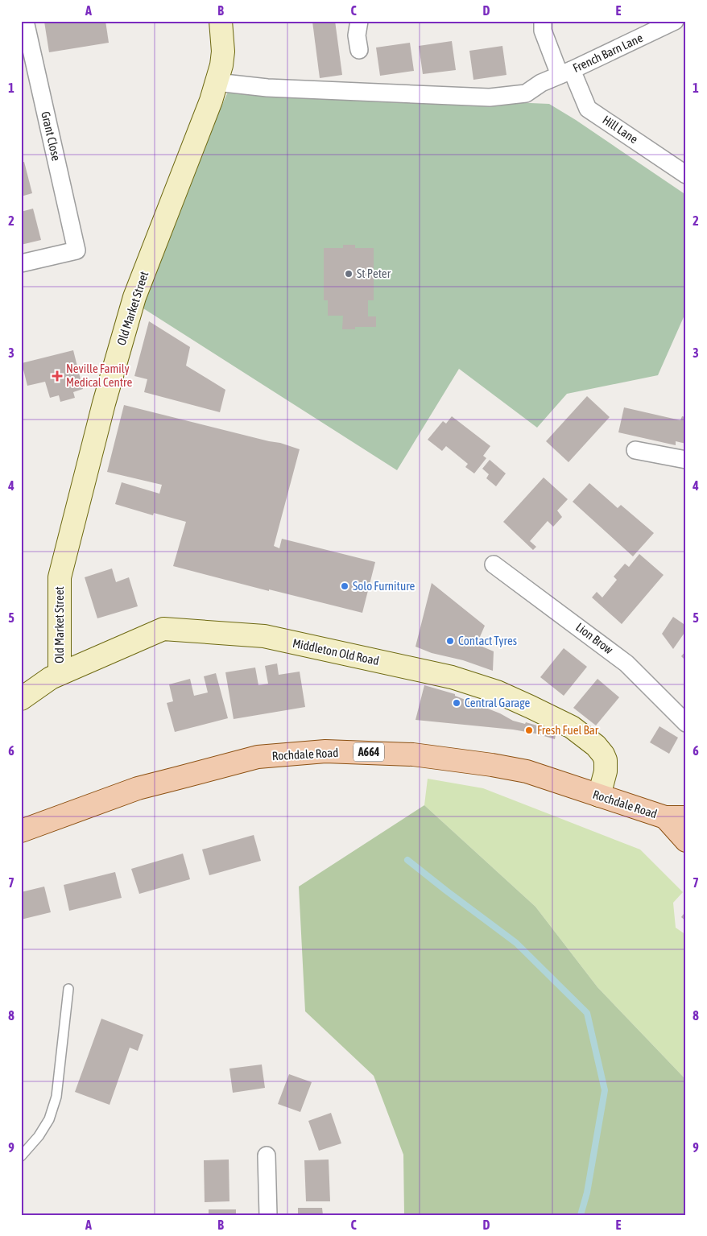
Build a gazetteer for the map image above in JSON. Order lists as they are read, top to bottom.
{
  "streets": {
    "main road": ["A664", "Rochdale Road"],
    "street": [
      "French Barn Lane",
      "Hill Lane",
      "Grant Close",
      "Old Market Street",
      "Lion Brow",
      "Middleton Old Road"
    ]
  },
  "crossings": [
    ["French Barn Lane", "Hill Lane"],
    ["French Barn Lane", "Old Market Street"],
    ["Old Market Street", "Middleton Old Road"],
    ["Middleton Old Road", "Rochdale Road"]
  ],
  "places": {
    "other": [
      "St Peter",
      "Solo Furniture",
      "Contact Tyres",
      "Central Garage",
      "Fresh Fuel Bar"
    ],
    "health": ["Neville Family Medical Centre"]
  },
  "grid": {
    "columns": [
      "A",
      "B",
      "C",
      "D",
      "E"
    ],
    "rows": [
      "1",
      "2",
      "3",
      "4",
      "5",
      "6",
      "7",
      "8",
      "9"
    ]
  }
}
